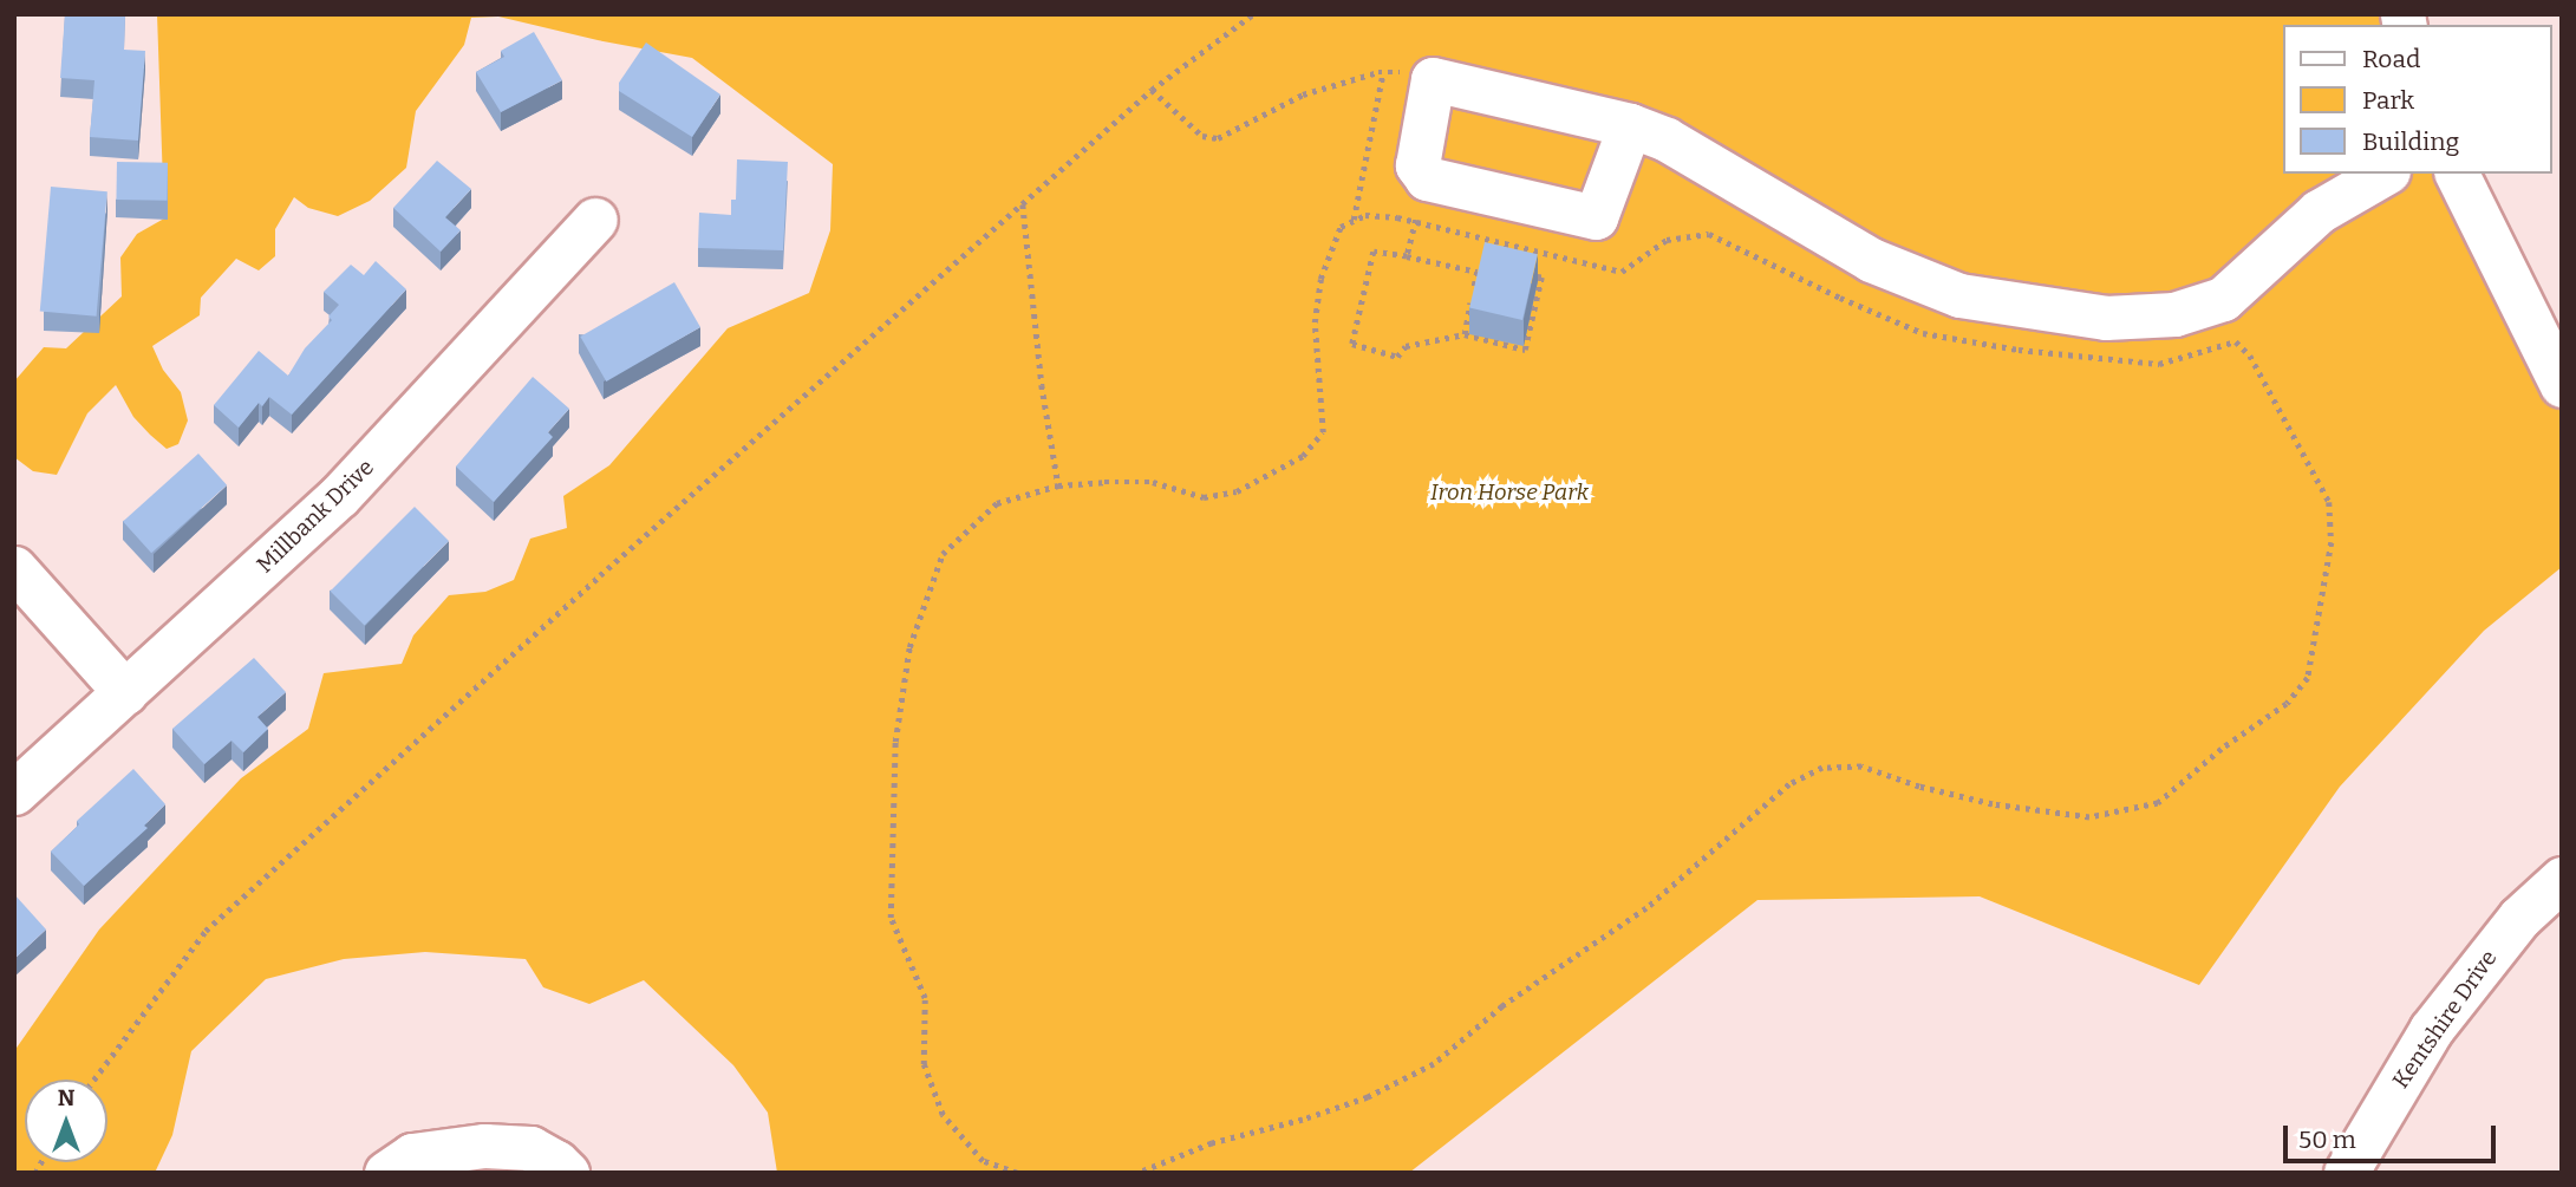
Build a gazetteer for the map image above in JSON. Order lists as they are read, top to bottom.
{
  "streets": {
    "street": ["Millbank Drive", "Kentshire Drive"]
  },
  "parks": ["Iron Horse Park"],
  "legend": ["Road", "Park", "Building"],
  "scale_bar": "50 m",
  "north": "top"
}
